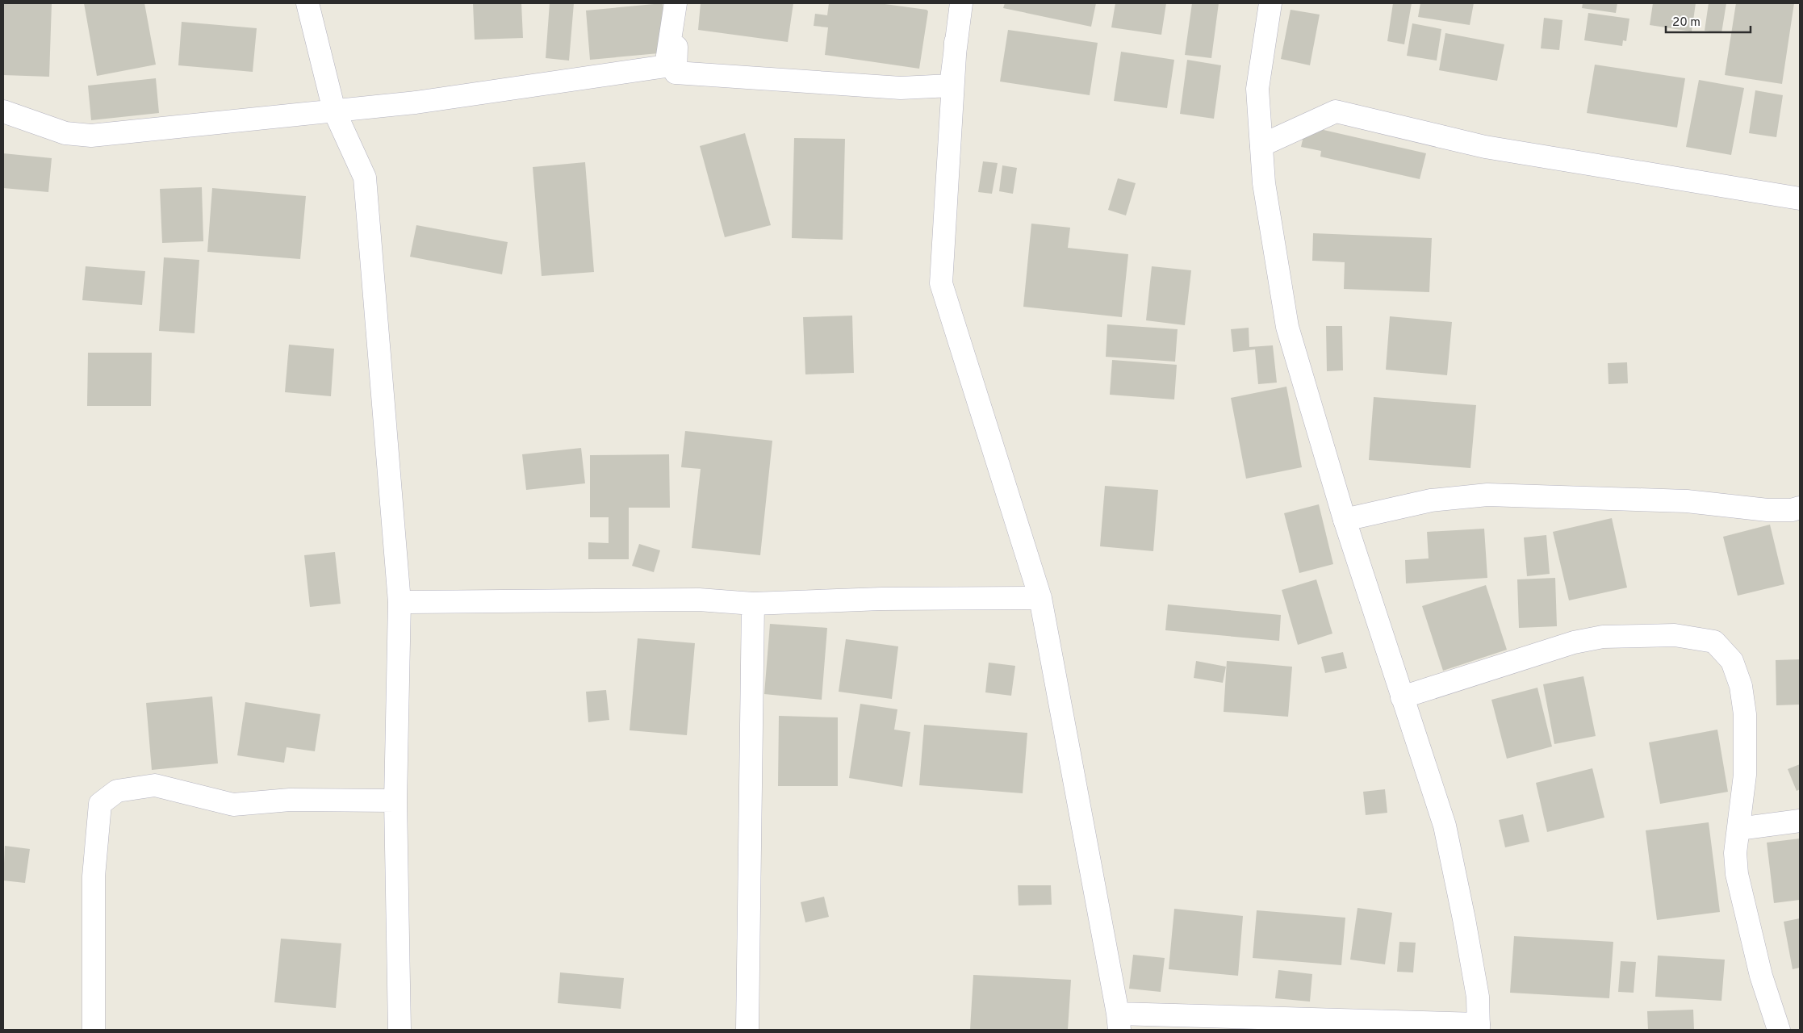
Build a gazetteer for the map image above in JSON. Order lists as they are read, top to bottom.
{
  "scale_bar": "20 m"
}
